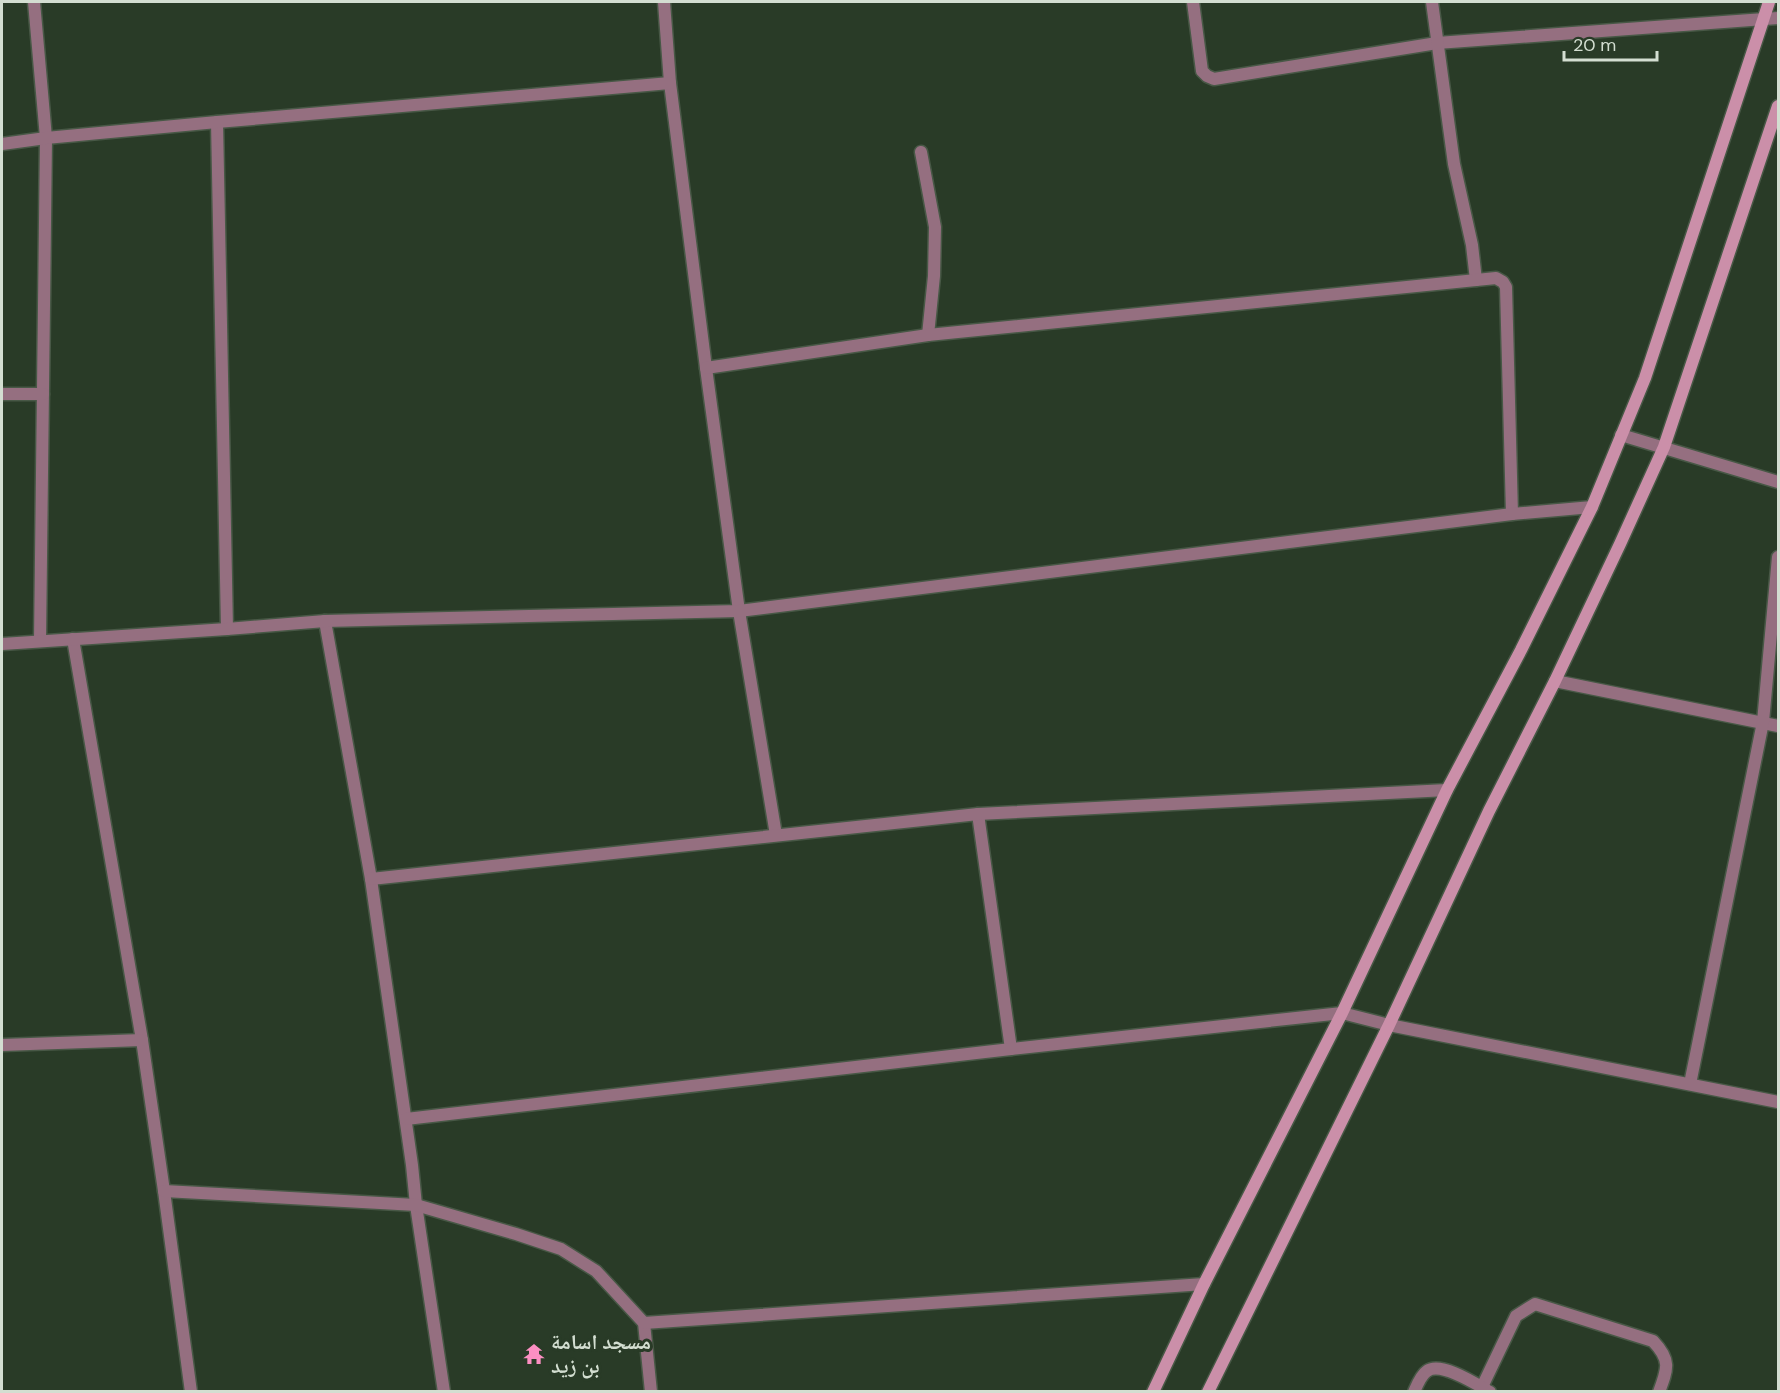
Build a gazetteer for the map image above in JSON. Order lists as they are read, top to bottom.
{
  "places": {
    "temple": ["مسجد اسامة بن زيد"]
  },
  "scale_bar": "20 m"
}
